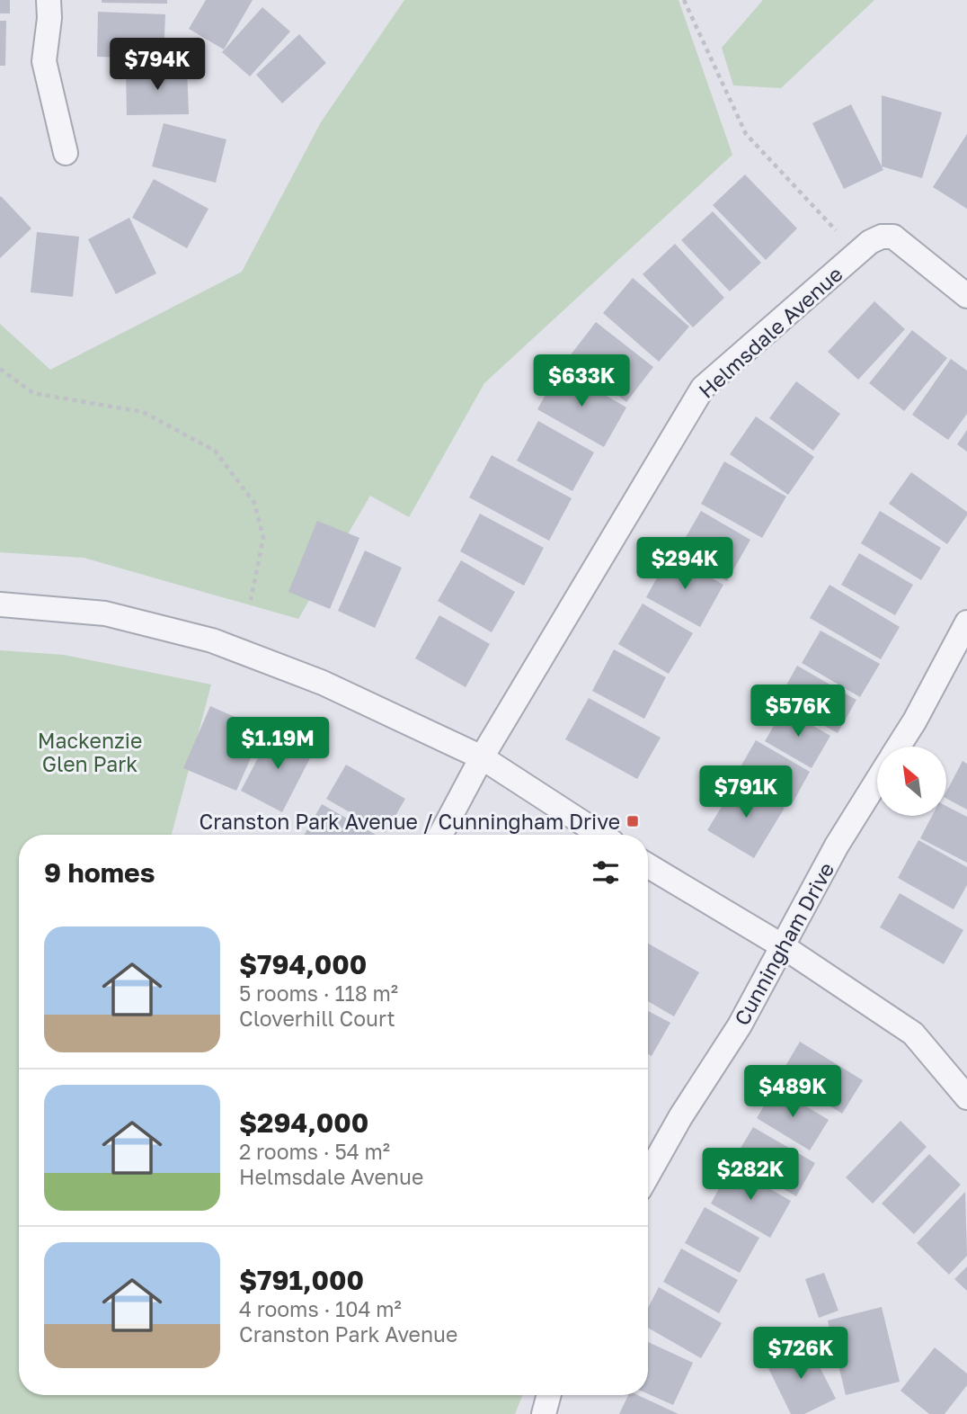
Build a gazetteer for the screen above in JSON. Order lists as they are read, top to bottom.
{
  "streets": {
    "street": ["Helmsdale Avenue", "Cunningham Drive"]
  },
  "parks": ["Mackenzie Glen Park"],
  "places": {
    "transit": ["Cranston Park Avenue / Cunningham Drive"]
  },
  "north": "top left",
  "page": {
    "price": [
      "$794K",
      "$633K",
      "$294K",
      "$576K",
      "$1.19M",
      "$791K",
      "$489K",
      "$282K",
      "$726K"
    ],
    "heading": "9 homes",
    "list": [
      {
        "name": "$794,000",
        "note": "5 rooms · 118 m² · Cloverhill Court"
      },
      {
        "name": "$294,000",
        "note": "2 rooms · 54 m² · Helmsdale Avenue"
      },
      {
        "name": "$791,000",
        "note": "4 rooms · 104 m² · Cranston Park Avenue"
      }
    ]
  }
}
